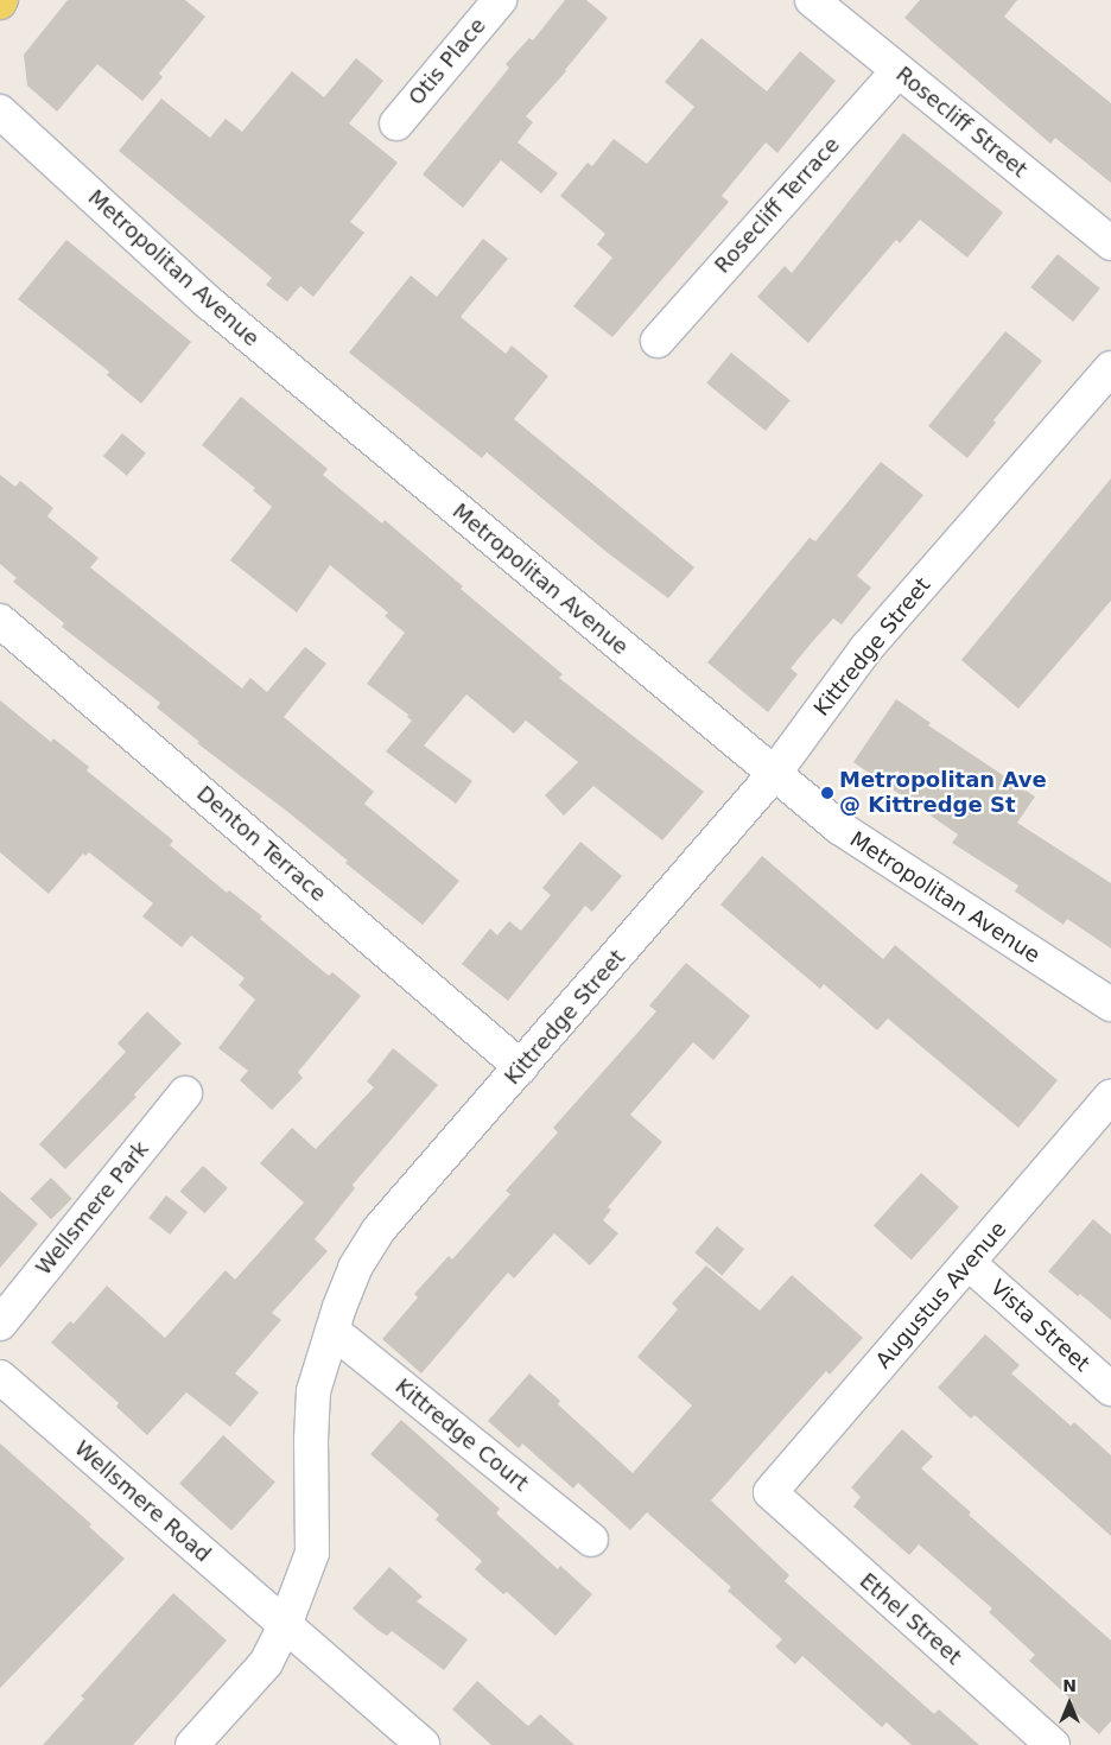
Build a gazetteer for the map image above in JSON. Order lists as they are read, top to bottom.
{
  "streets": {
    "street": [
      "Otis Place",
      "Rosecliff Street",
      "Rosecliff Terrace",
      "Metropolitan Avenue",
      "Kittredge Street",
      "Denton Terrace",
      "Wellsmere Park",
      "Augustus Avenue",
      "Vista Street",
      "Kittredge Court",
      "Wellsmere Road",
      "Ethel Street"
    ]
  },
  "crossings": [
    ["Rosecliff Street", "Rosecliff Terrace"],
    ["Metropolitan Avenue", "Kittredge Street"],
    ["Kittredge Street", "Denton Terrace"],
    ["Kittredge Street", "Kittredge Court"],
    ["Kittredge Street", "Wellsmere Road"],
    ["Augustus Avenue", "Vista Street"],
    ["Augustus Avenue", "Ethel Street"]
  ],
  "places": ["Metropolitan Ave @ Kittredge St"],
  "north": "top"
}
